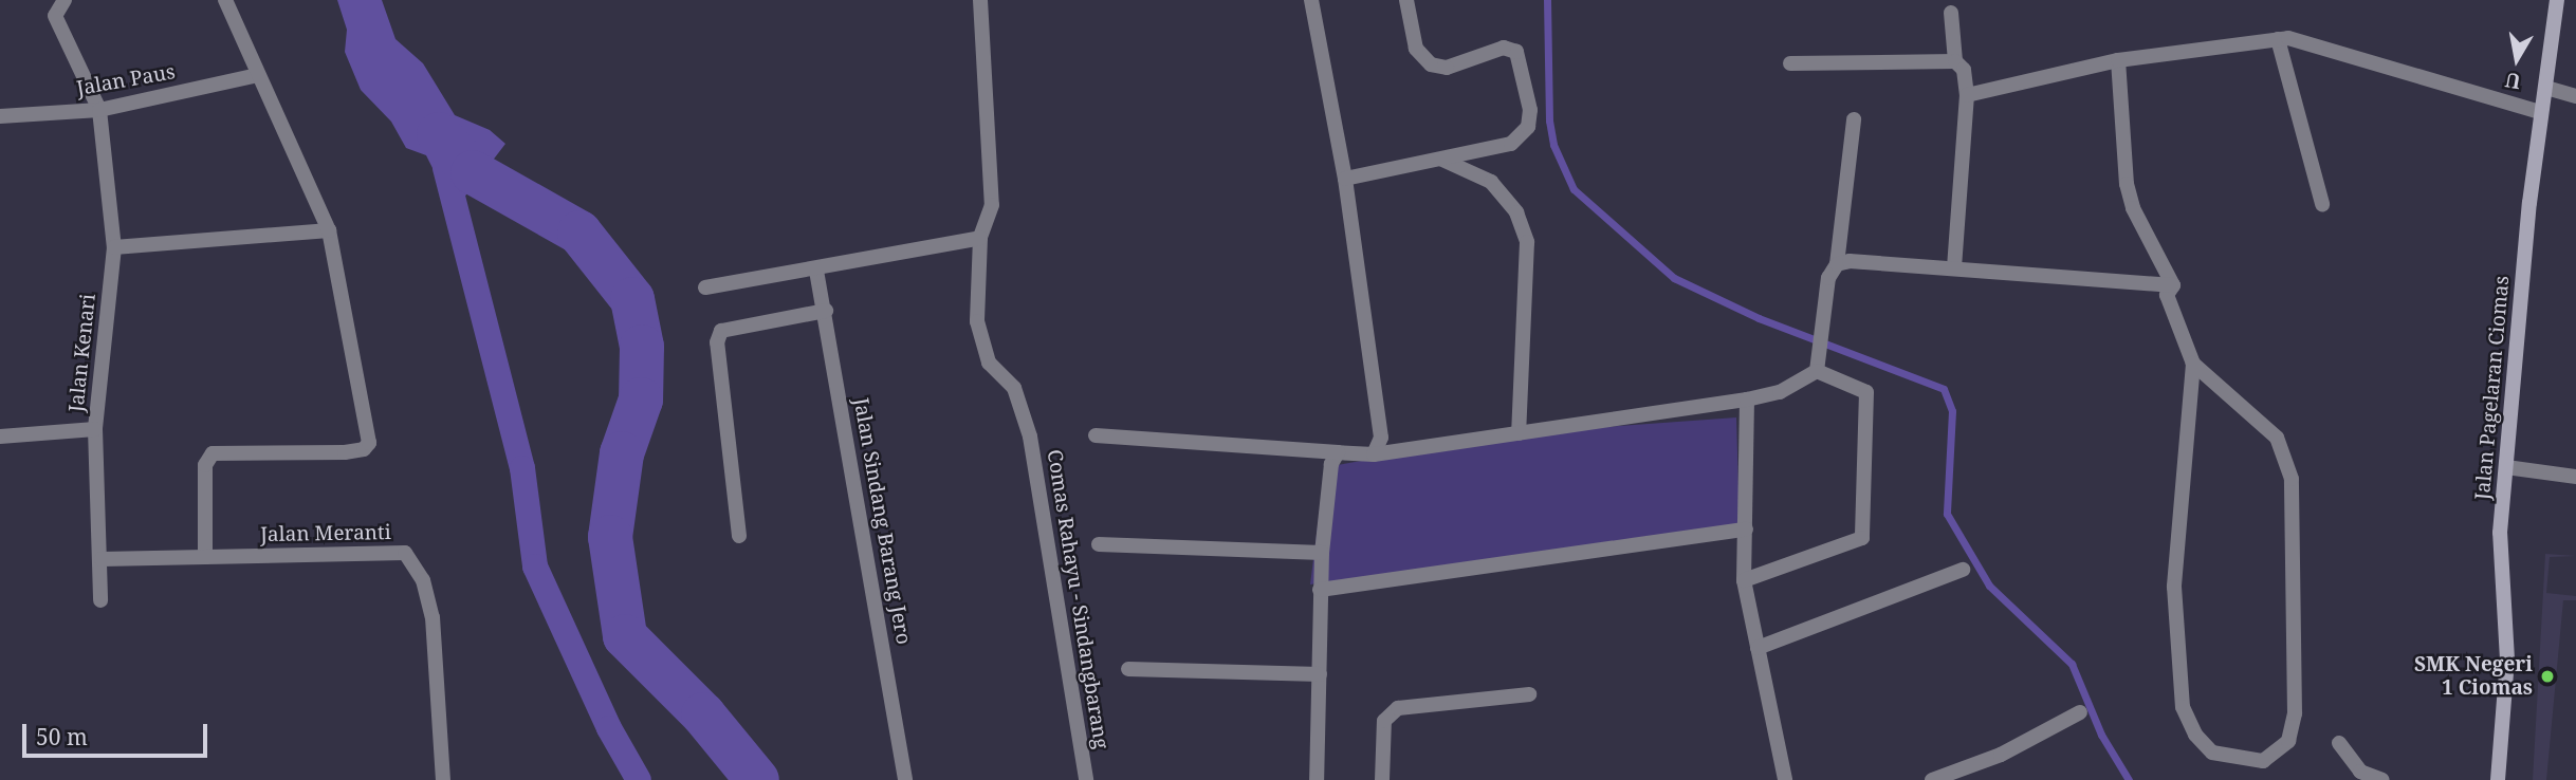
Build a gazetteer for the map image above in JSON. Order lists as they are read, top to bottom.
{
  "streets": {
    "main road": ["Jalan Pagelaran Ciomas"],
    "street": [
      "Jalan Paus",
      "Jalan Kenari",
      "Jalan Sindang Barang Jero",
      "Jalan Meranti",
      "Comas Rahayu - Sindangbarang"
    ]
  },
  "crossings": [
    ["Jalan Paus", "Jalan Kenari"],
    ["Jalan Kenari", "Jalan Meranti"]
  ],
  "places": ["SMK Negeri 1 Ciomas"],
  "scale_bar": "50 m",
  "north": "bottom"
}
